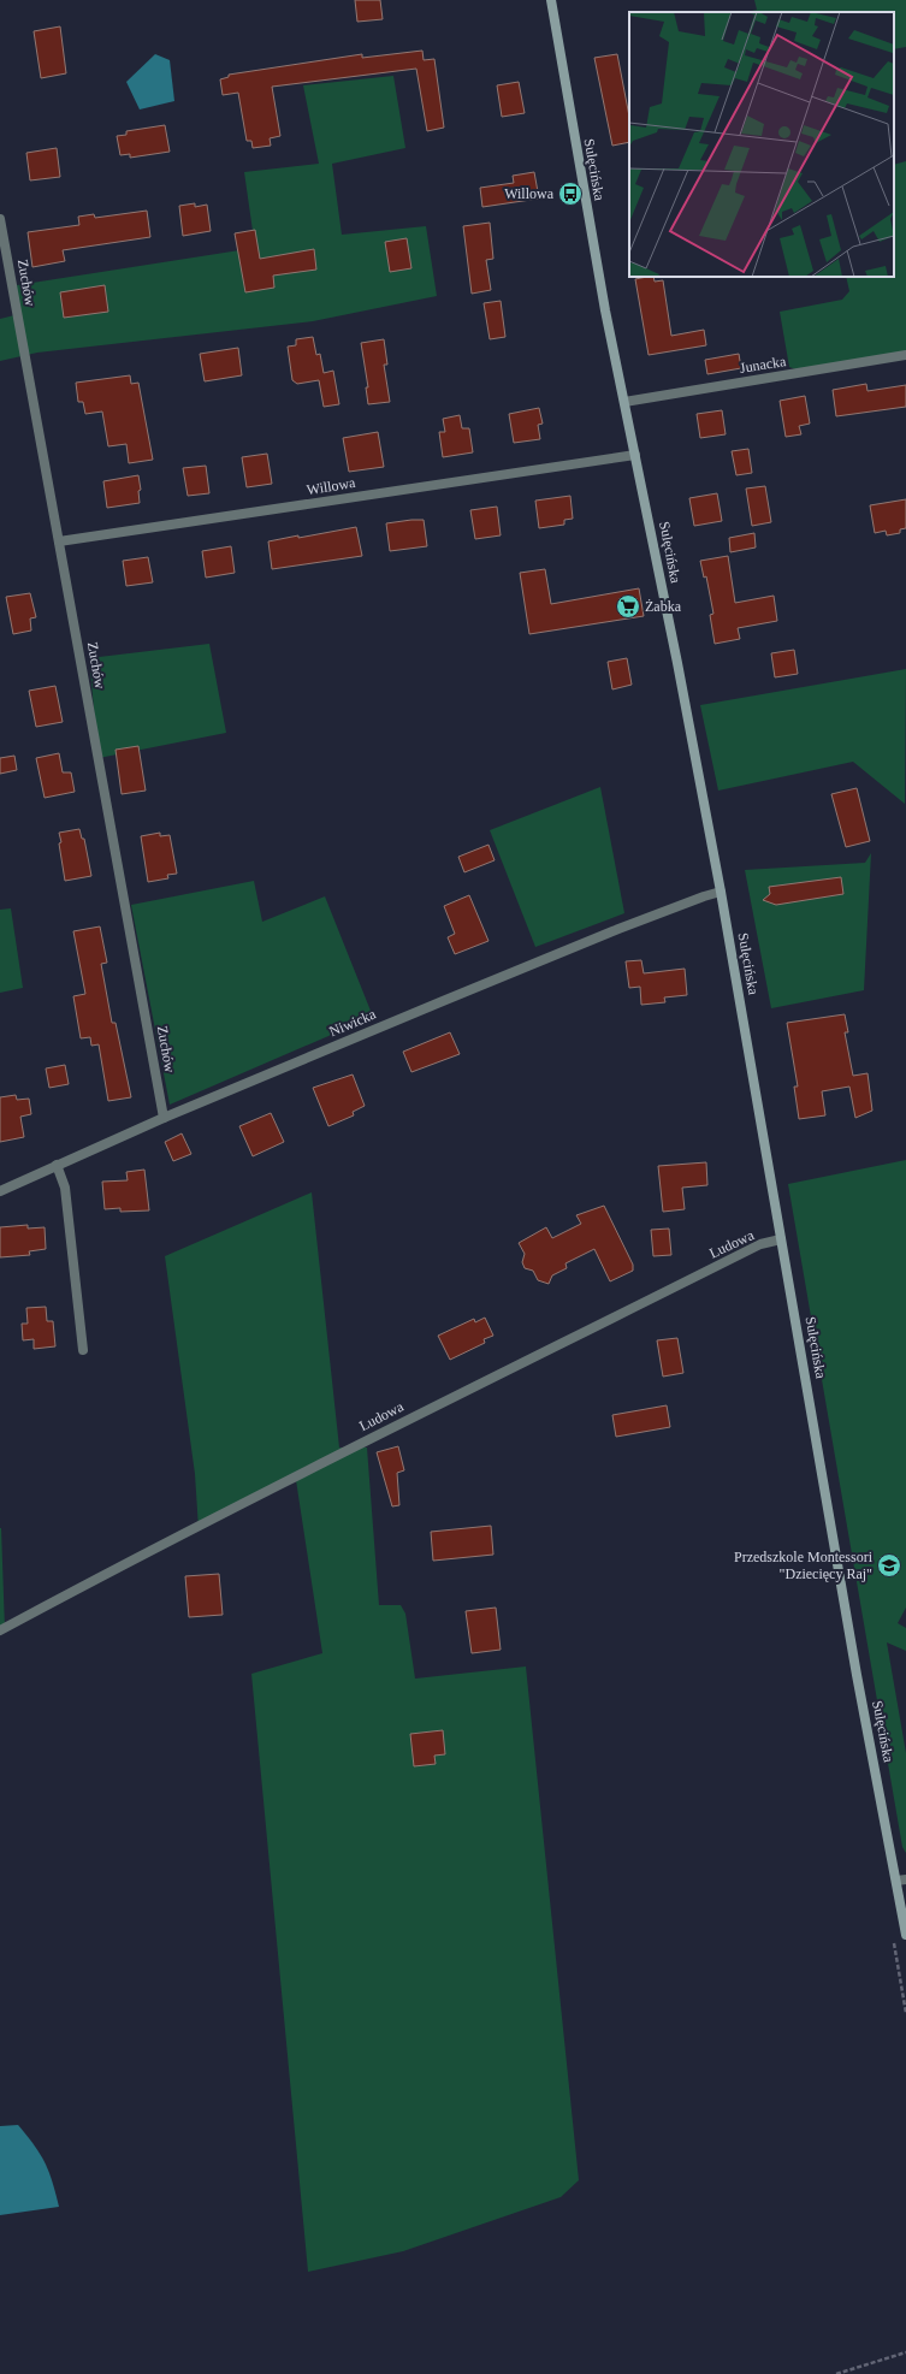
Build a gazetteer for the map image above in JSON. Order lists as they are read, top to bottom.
{
  "streets": {
    "street": [
      "Sulęcińska",
      "Zuchów",
      "Junacka",
      "Willowa",
      "Niwicka",
      "Ludowa"
    ]
  },
  "crossings": [
    ["Sulęcińska", "Junacka"],
    ["Sulęcińska", "Willowa"],
    ["Sulęcińska", "Niwicka"],
    ["Sulęcińska", "Ludowa"],
    ["Zuchów", "Willowa"],
    ["Zuchów", "Niwicka"]
  ],
  "places": {
    "bus stop": ["Willowa"],
    "supermarket": ["Żabka"],
    "school or university": ["Przedszkole Montessori \"Dziecięcy Raj\""]
  }
}
